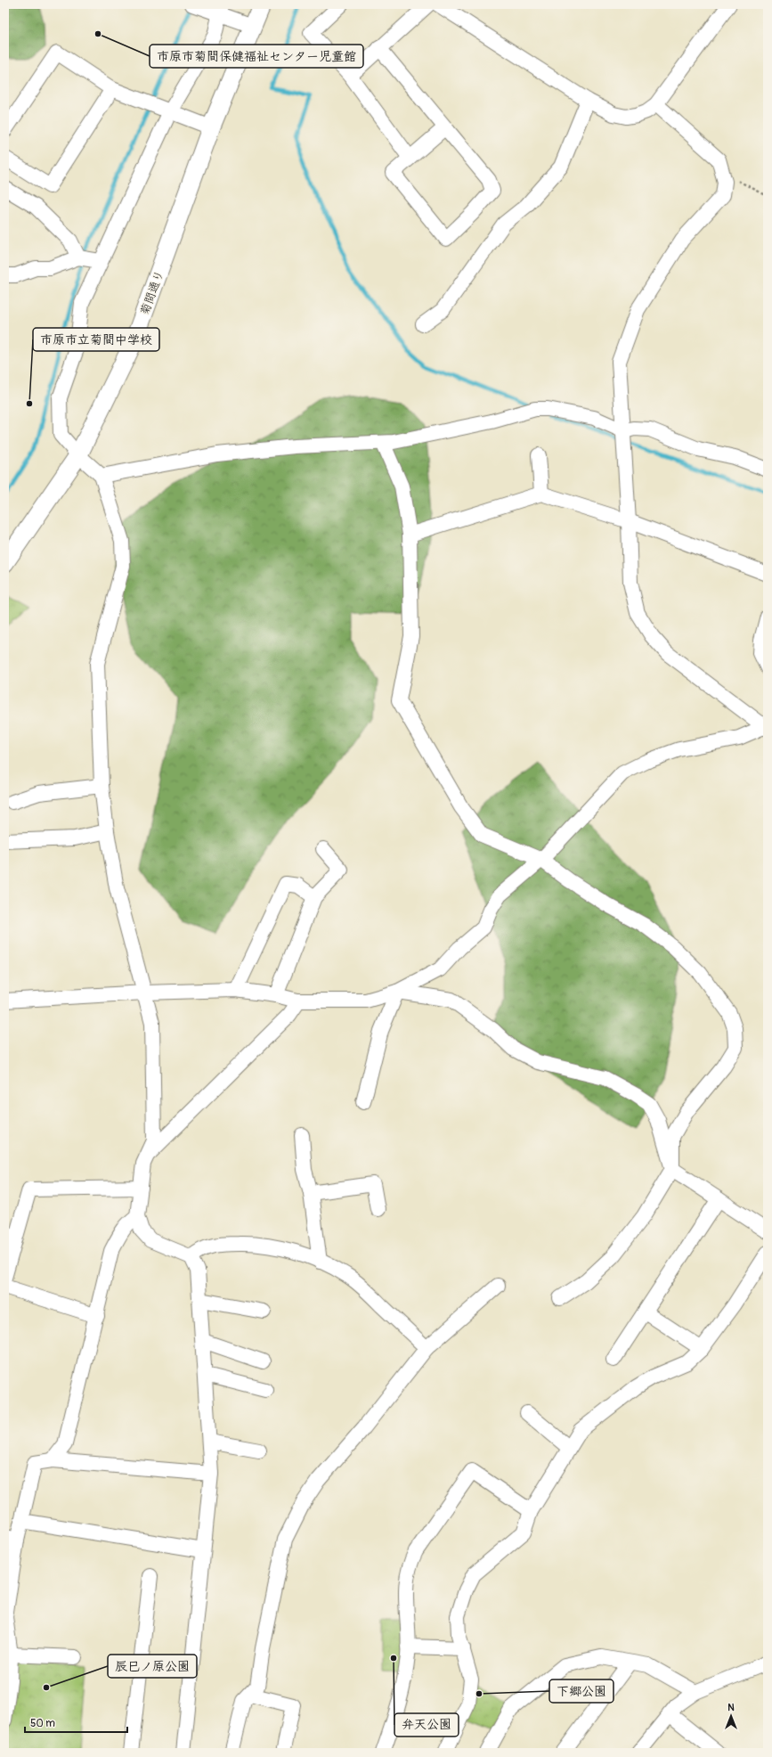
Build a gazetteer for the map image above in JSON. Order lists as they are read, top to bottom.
{
  "streets": {
    "street": ["菊間通り"]
  },
  "places": [
    "市原市菊間保健福祉センター児童館",
    "市原市立菊間中学校",
    "弁天公園",
    "辰巳ノ原公園",
    "下郷公園"
  ],
  "scale_bar": "50 m",
  "north": "top"
}
